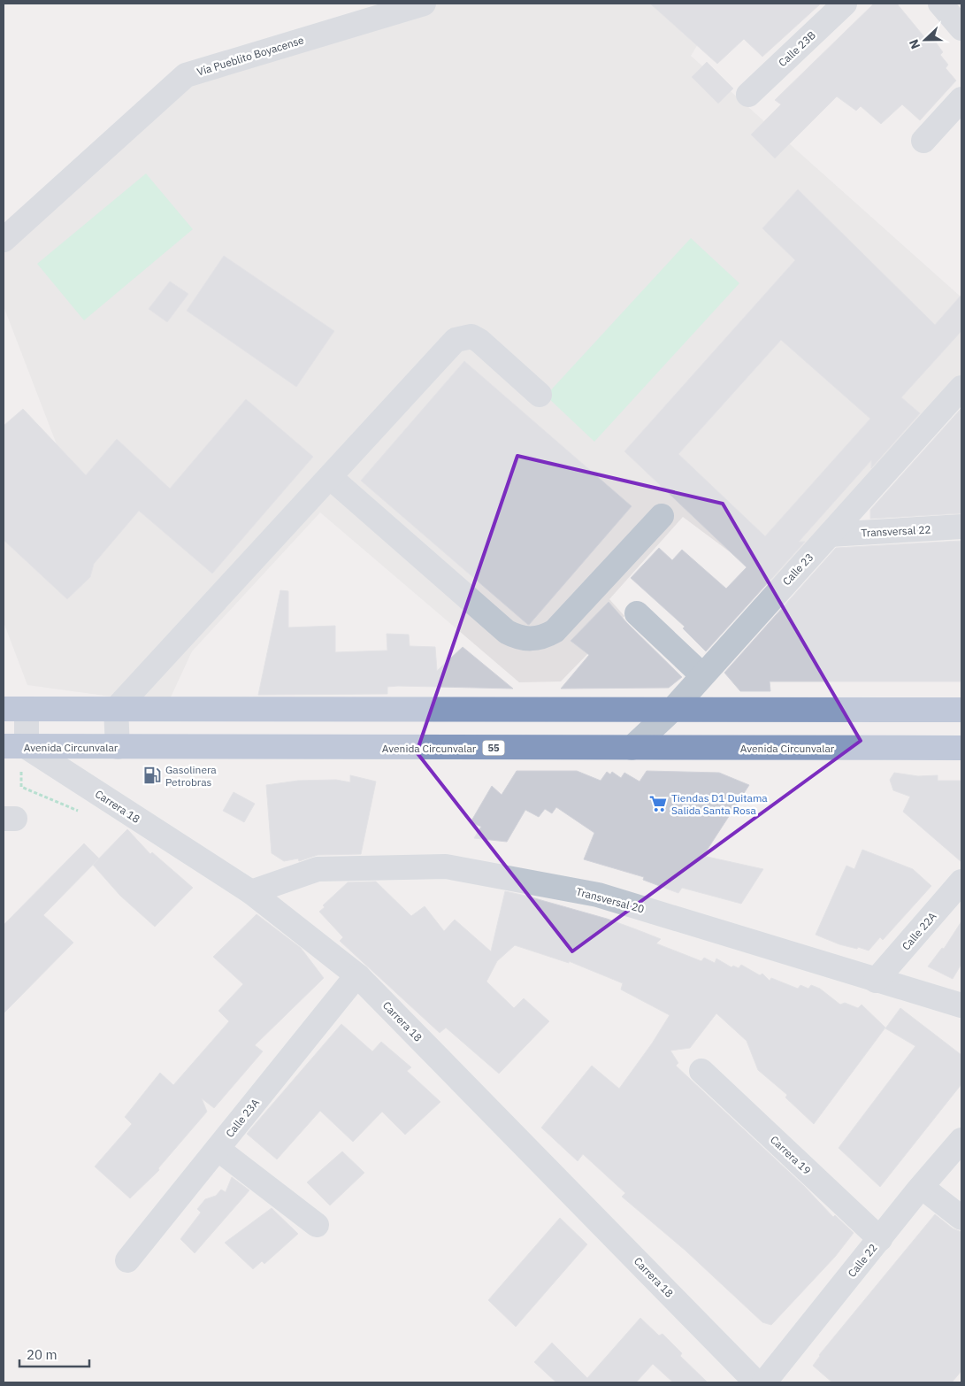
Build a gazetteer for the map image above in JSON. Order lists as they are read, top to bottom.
{
  "streets": {
    "highway": ["Avenida Circunvalar", "55"],
    "street": [
      "Calle 23B",
      "Vía Pueblito Boyacense",
      "Transversal 22",
      "Calle 23",
      "Carrera 18",
      "Transversal 20",
      "Calle 22A",
      "Calle 23A",
      "Carrera 19",
      "Calle 22"
    ]
  },
  "crossings": [
    ["Transversal 22", "Calle 23"],
    ["Calle 23", "Avenida Circunvalar"],
    ["Avenida Circunvalar", "Carrera 18"],
    ["Carrera 18", "Transversal 20"],
    ["Carrera 18", "Calle 23A"],
    ["Transversal 20", "Calle 22A"],
    ["Carrera 19", "Calle 22"]
  ],
  "places": {
    "fuel station": ["Gasolinera Petrobras"],
    "supermarket": ["Tiendas D1 Duitama Salida Santa Rosa"]
  },
  "scale_bar": "20 m",
  "north": "left"
}
